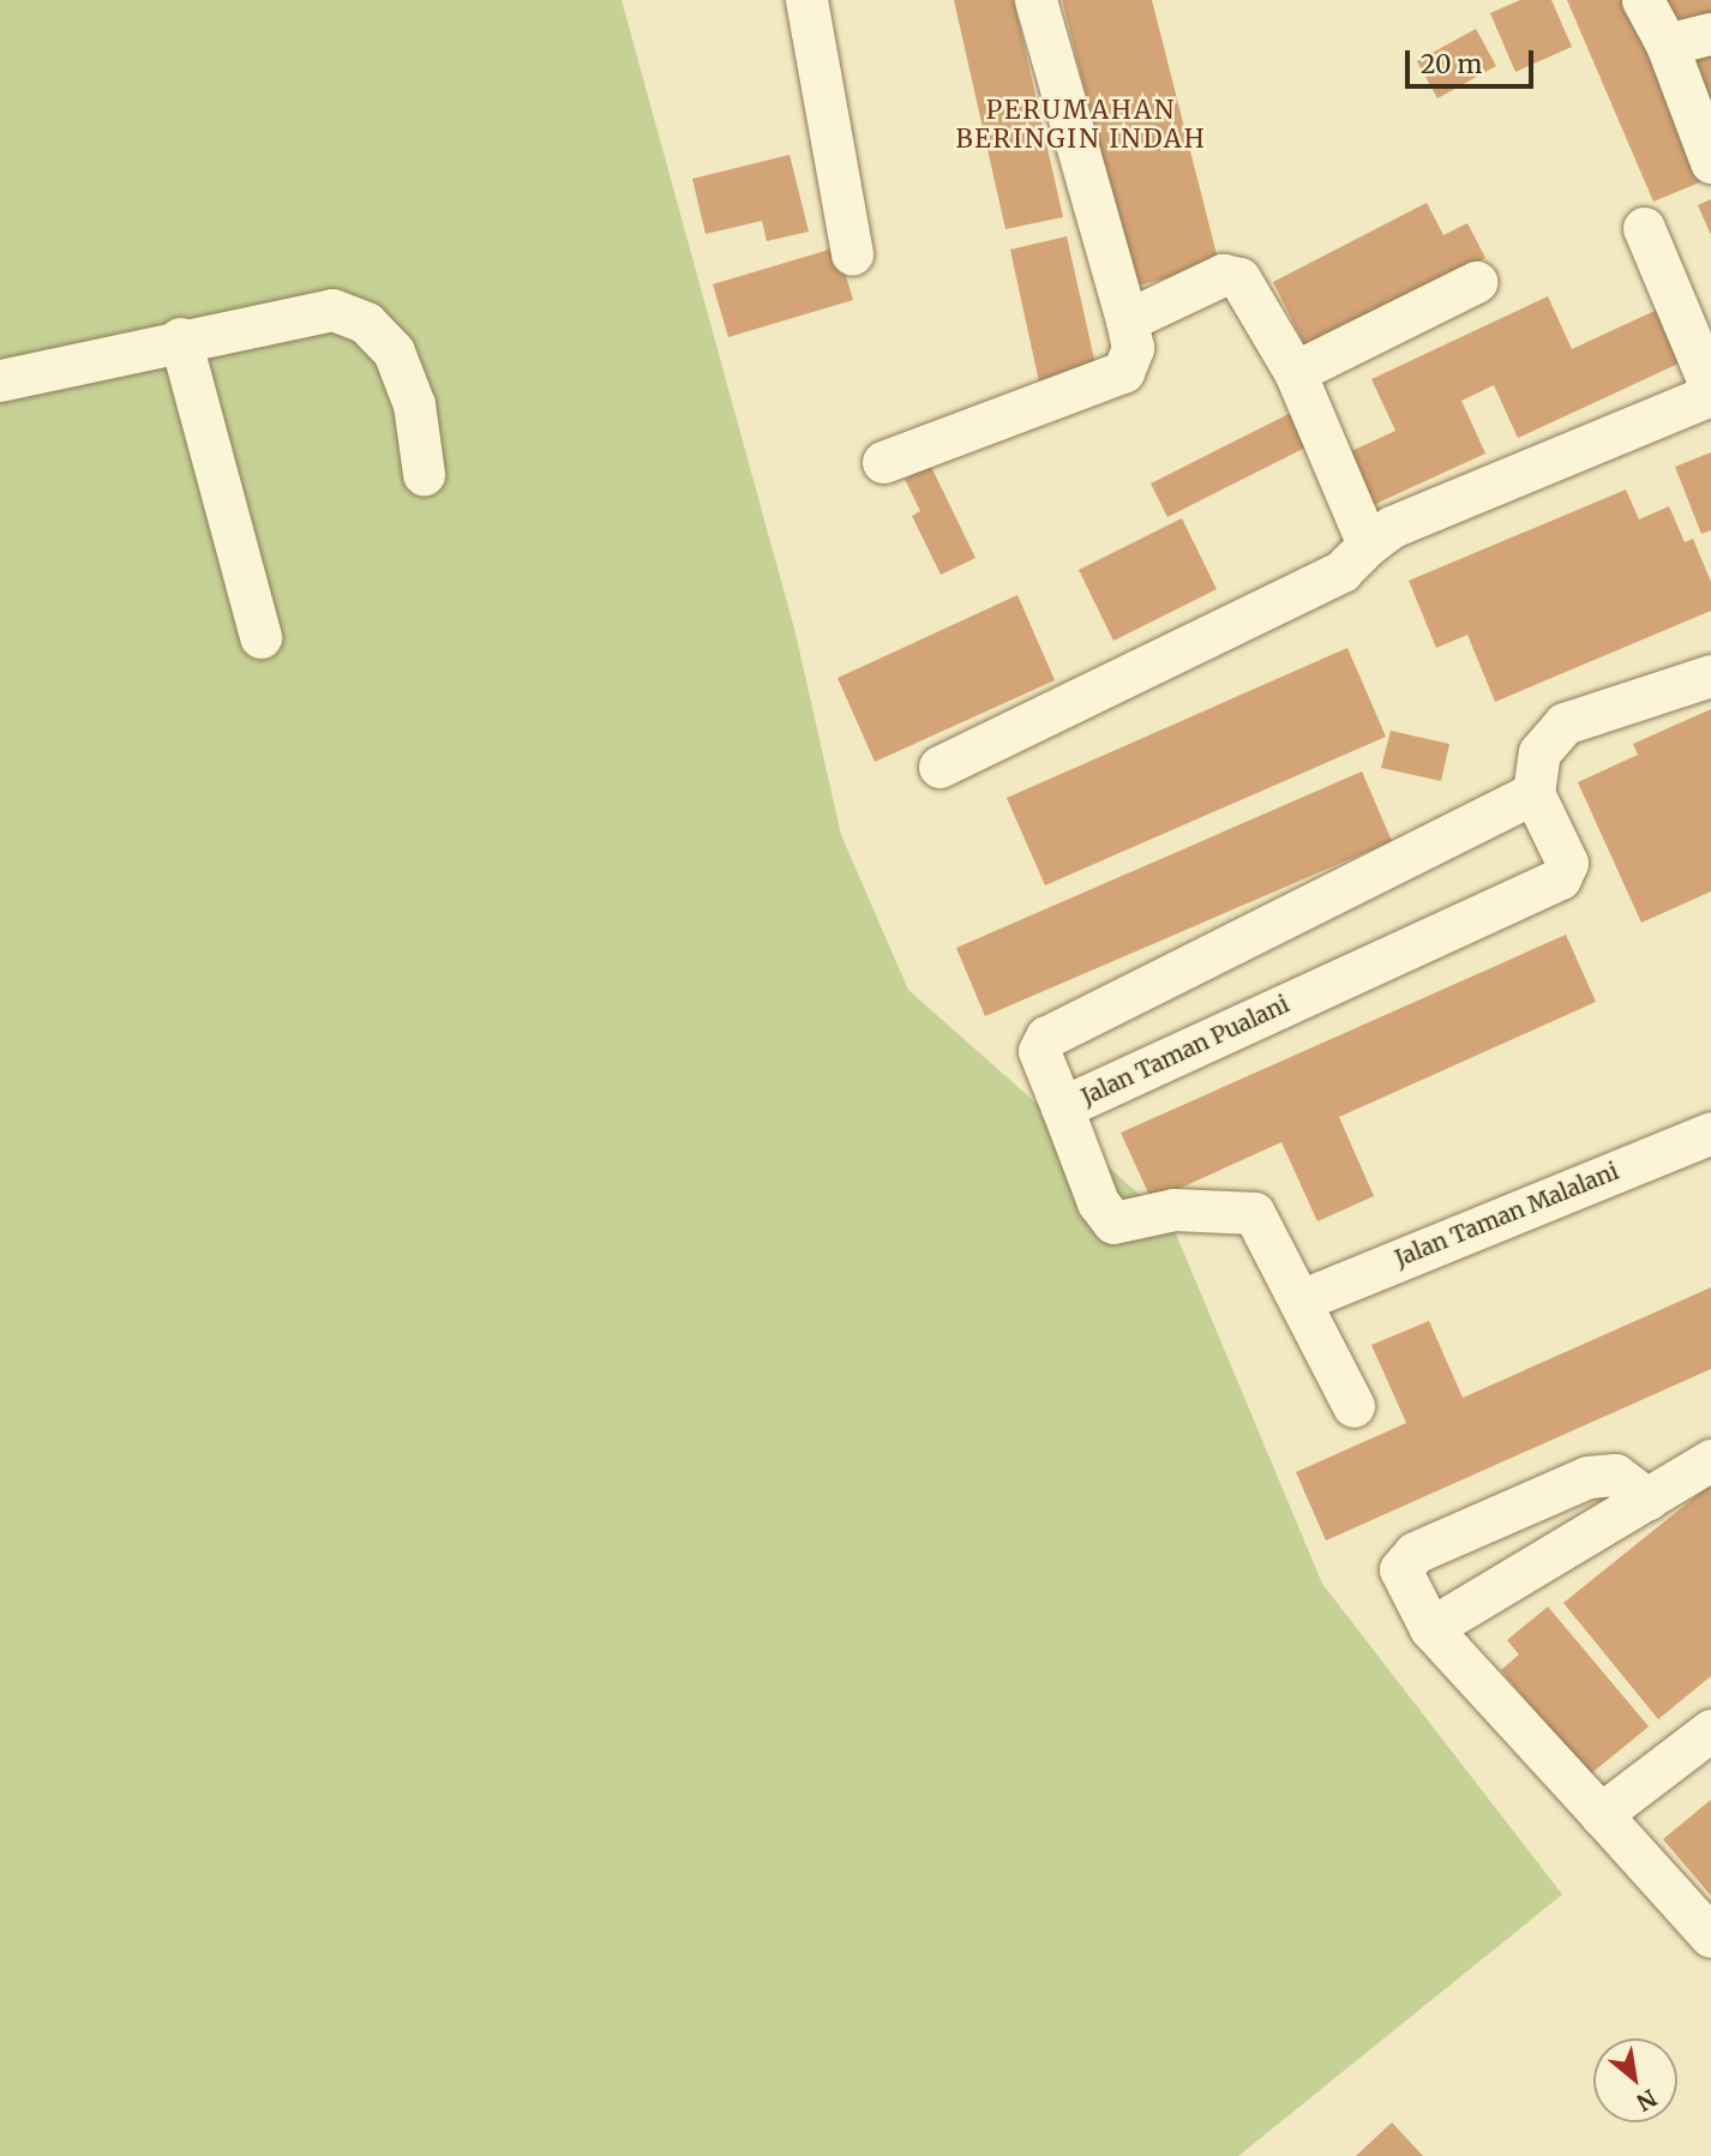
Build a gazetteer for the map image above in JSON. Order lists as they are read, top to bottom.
{
  "streets": {
    "street": ["Jalan Taman Pualani", "Jalan Taman Malalani"]
  },
  "districts": ["PERUMAHAN BERINGIN INDAH"],
  "scale_bar": "20 m",
  "north": "bottom right"
}
